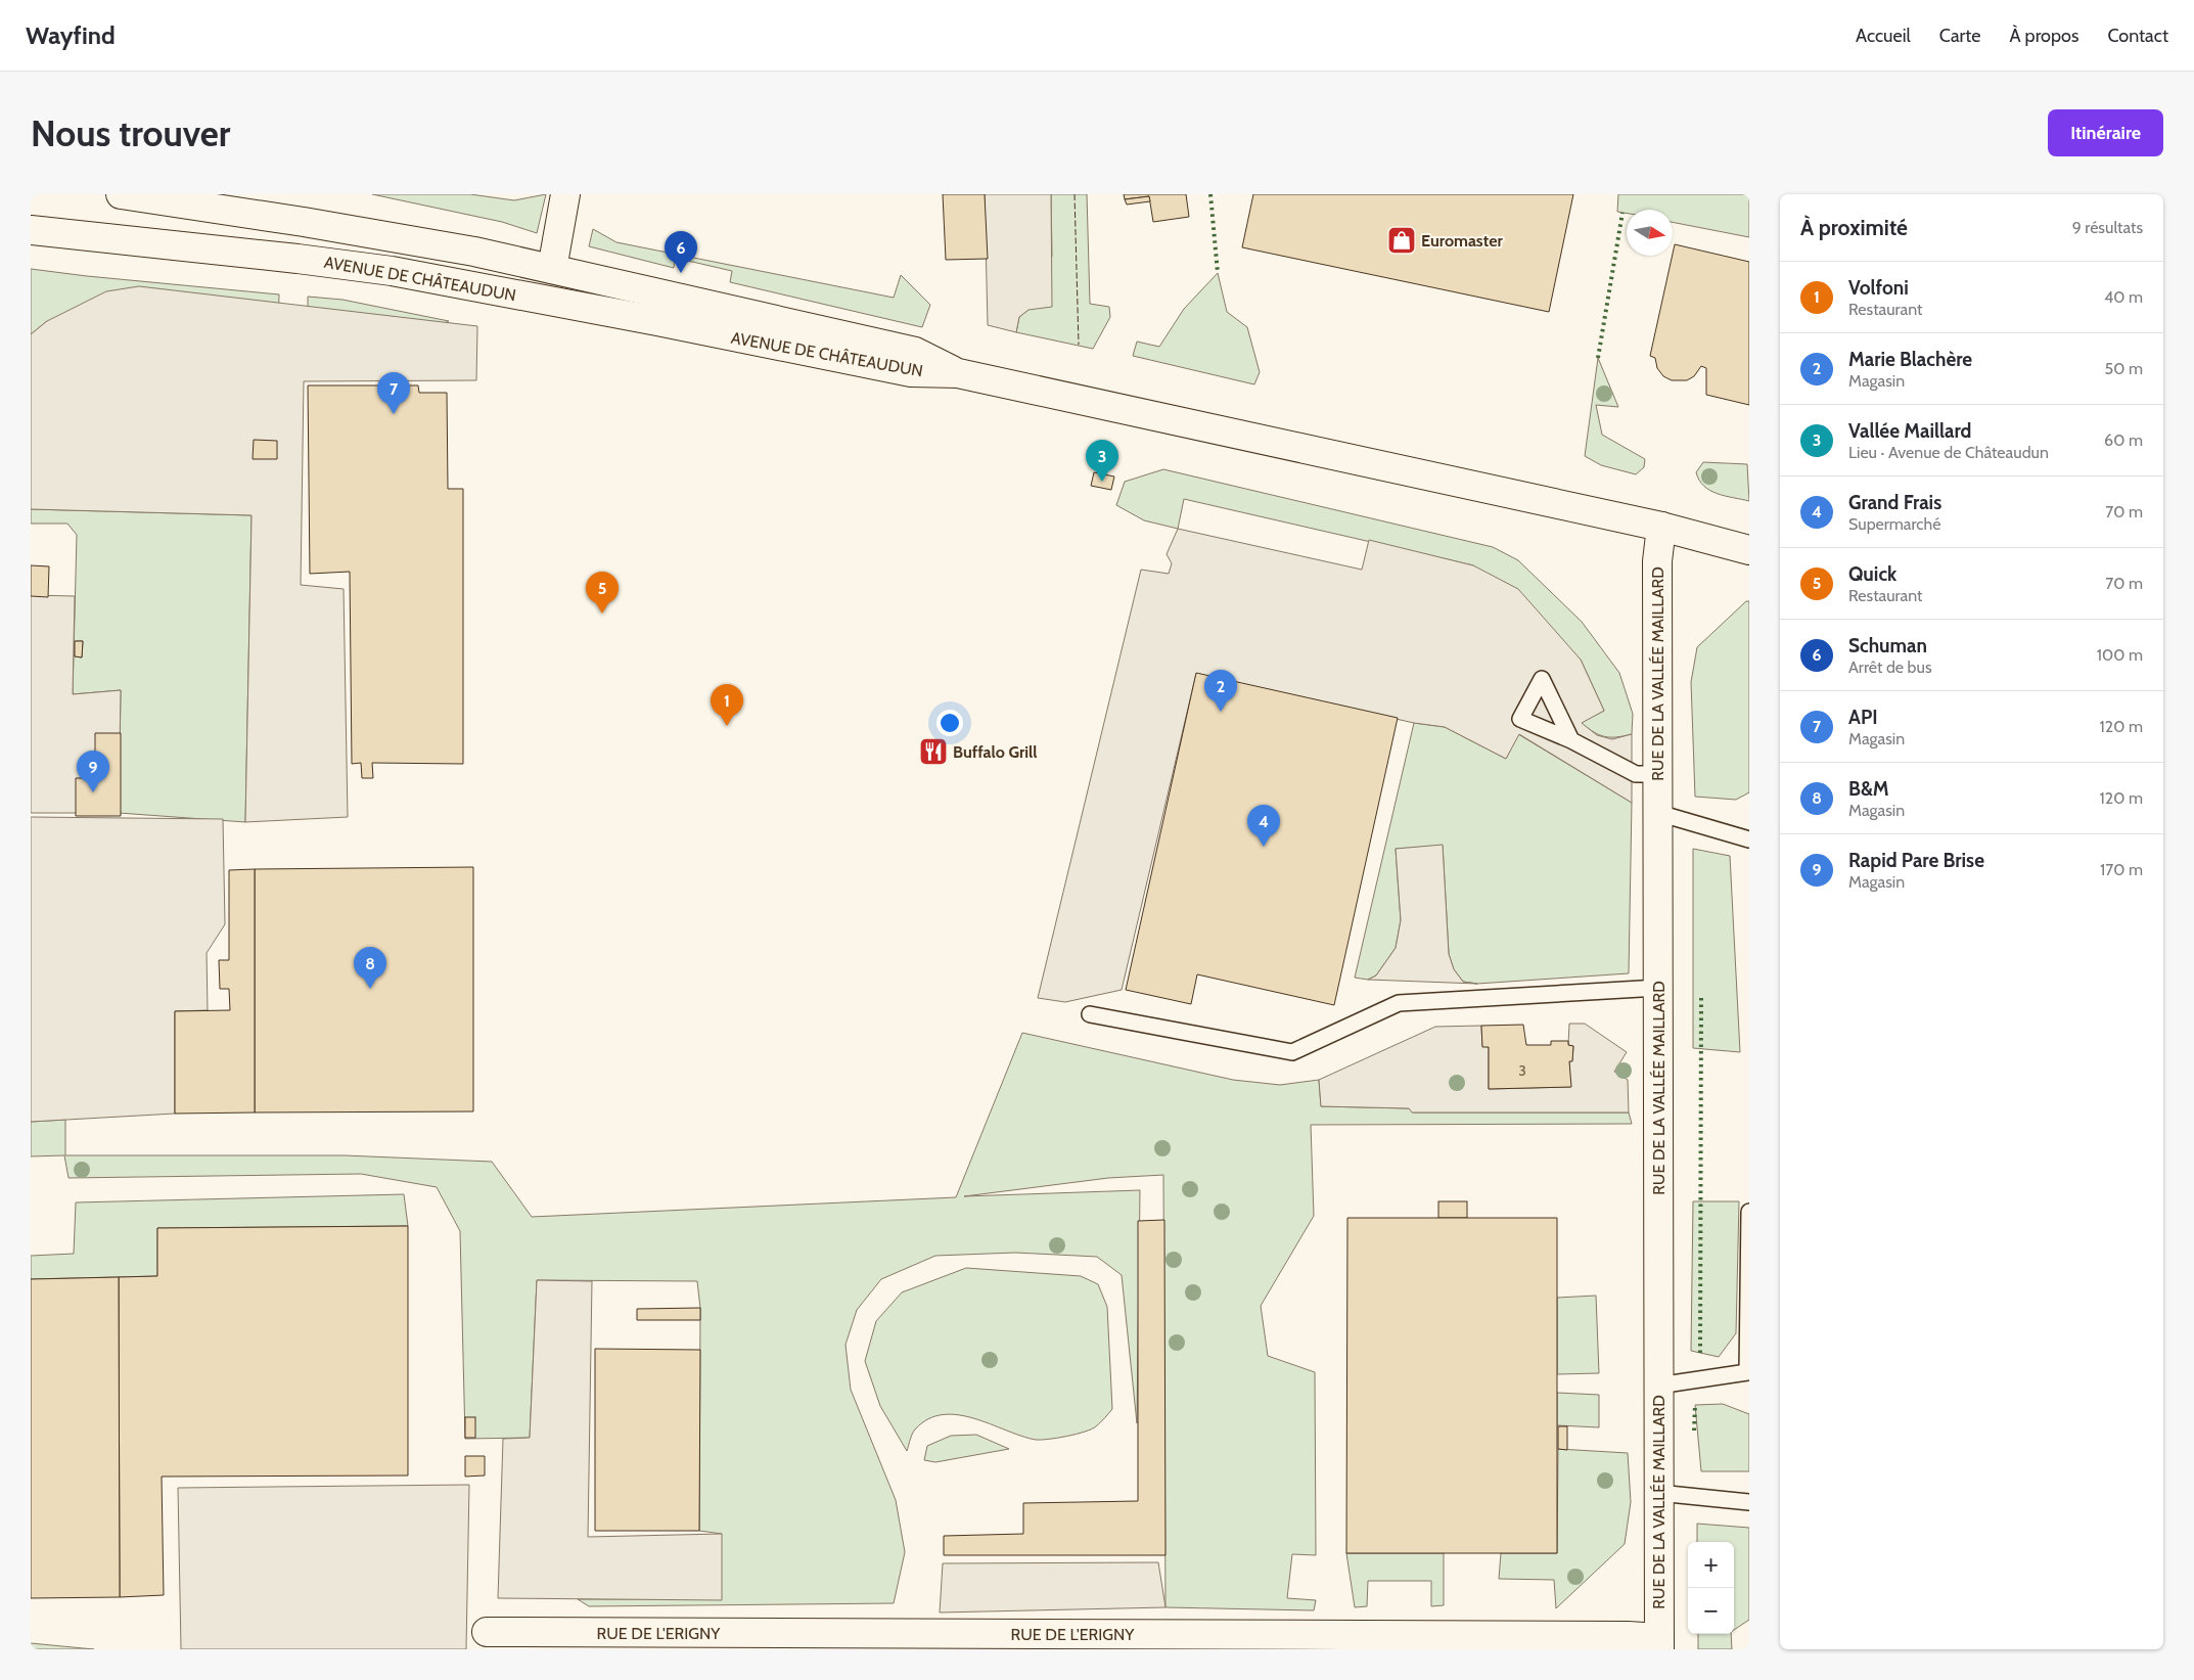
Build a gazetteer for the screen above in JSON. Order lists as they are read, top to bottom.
{
  "streets": {
    "main road": ["AVENUE DE CHÂTEAUDUN", "RUE DE LA VALLÉE MAILLARD", "RUE DE L'ERIGNY"]
  },
  "crossings": [
    ["RUE DE LA VALLÉE MAILLARD", "RUE DE L'ERIGNY"]
  ],
  "places": {
    "shop": ["Euromaster"],
    "restaurant": ["Buffalo Grill"]
  },
  "house_numbers": ["3"],
  "north": "right",
  "page": {
    "header": "Wayfind",
    "nav": [
      "Accueil",
      "Carte",
      "À propos",
      "Contact"
    ],
    "buttons": "Itinéraire",
    "title": "Nous trouver",
    "heading": ["À proximité", "9 résultats"],
    "pins": [
      "6",
      "7",
      "3",
      "5",
      "2",
      "1",
      "9",
      "4",
      "8"
    ],
    "list": [
      {
        "mark": "1",
        "name": "Volfoni",
        "note": "Restaurant",
        "value": "40 m"
      },
      {
        "mark": "2",
        "name": "Marie Blachère",
        "note": "Magasin",
        "value": "50 m"
      },
      {
        "mark": "3",
        "name": "Vallée Maillard",
        "note": "Lieu · Avenue de Châteaudun",
        "value": "60 m"
      },
      {
        "mark": "4",
        "name": "Grand Frais",
        "note": "Supermarché",
        "value": "70 m"
      },
      {
        "mark": "5",
        "name": "Quick",
        "note": "Restaurant",
        "value": "70 m"
      },
      {
        "mark": "6",
        "name": "Schuman",
        "note": "Arrêt de bus",
        "value": "100 m"
      },
      {
        "mark": "7",
        "name": "API",
        "note": "Magasin",
        "value": "120 m"
      },
      {
        "mark": "8",
        "name": "B&M",
        "note": "Magasin",
        "value": "120 m"
      },
      {
        "mark": "9",
        "name": "Rapid Pare Brise",
        "note": "Magasin",
        "value": "170 m"
      }
    ],
    "map_buttons": ["+", "−"]
  }
}
